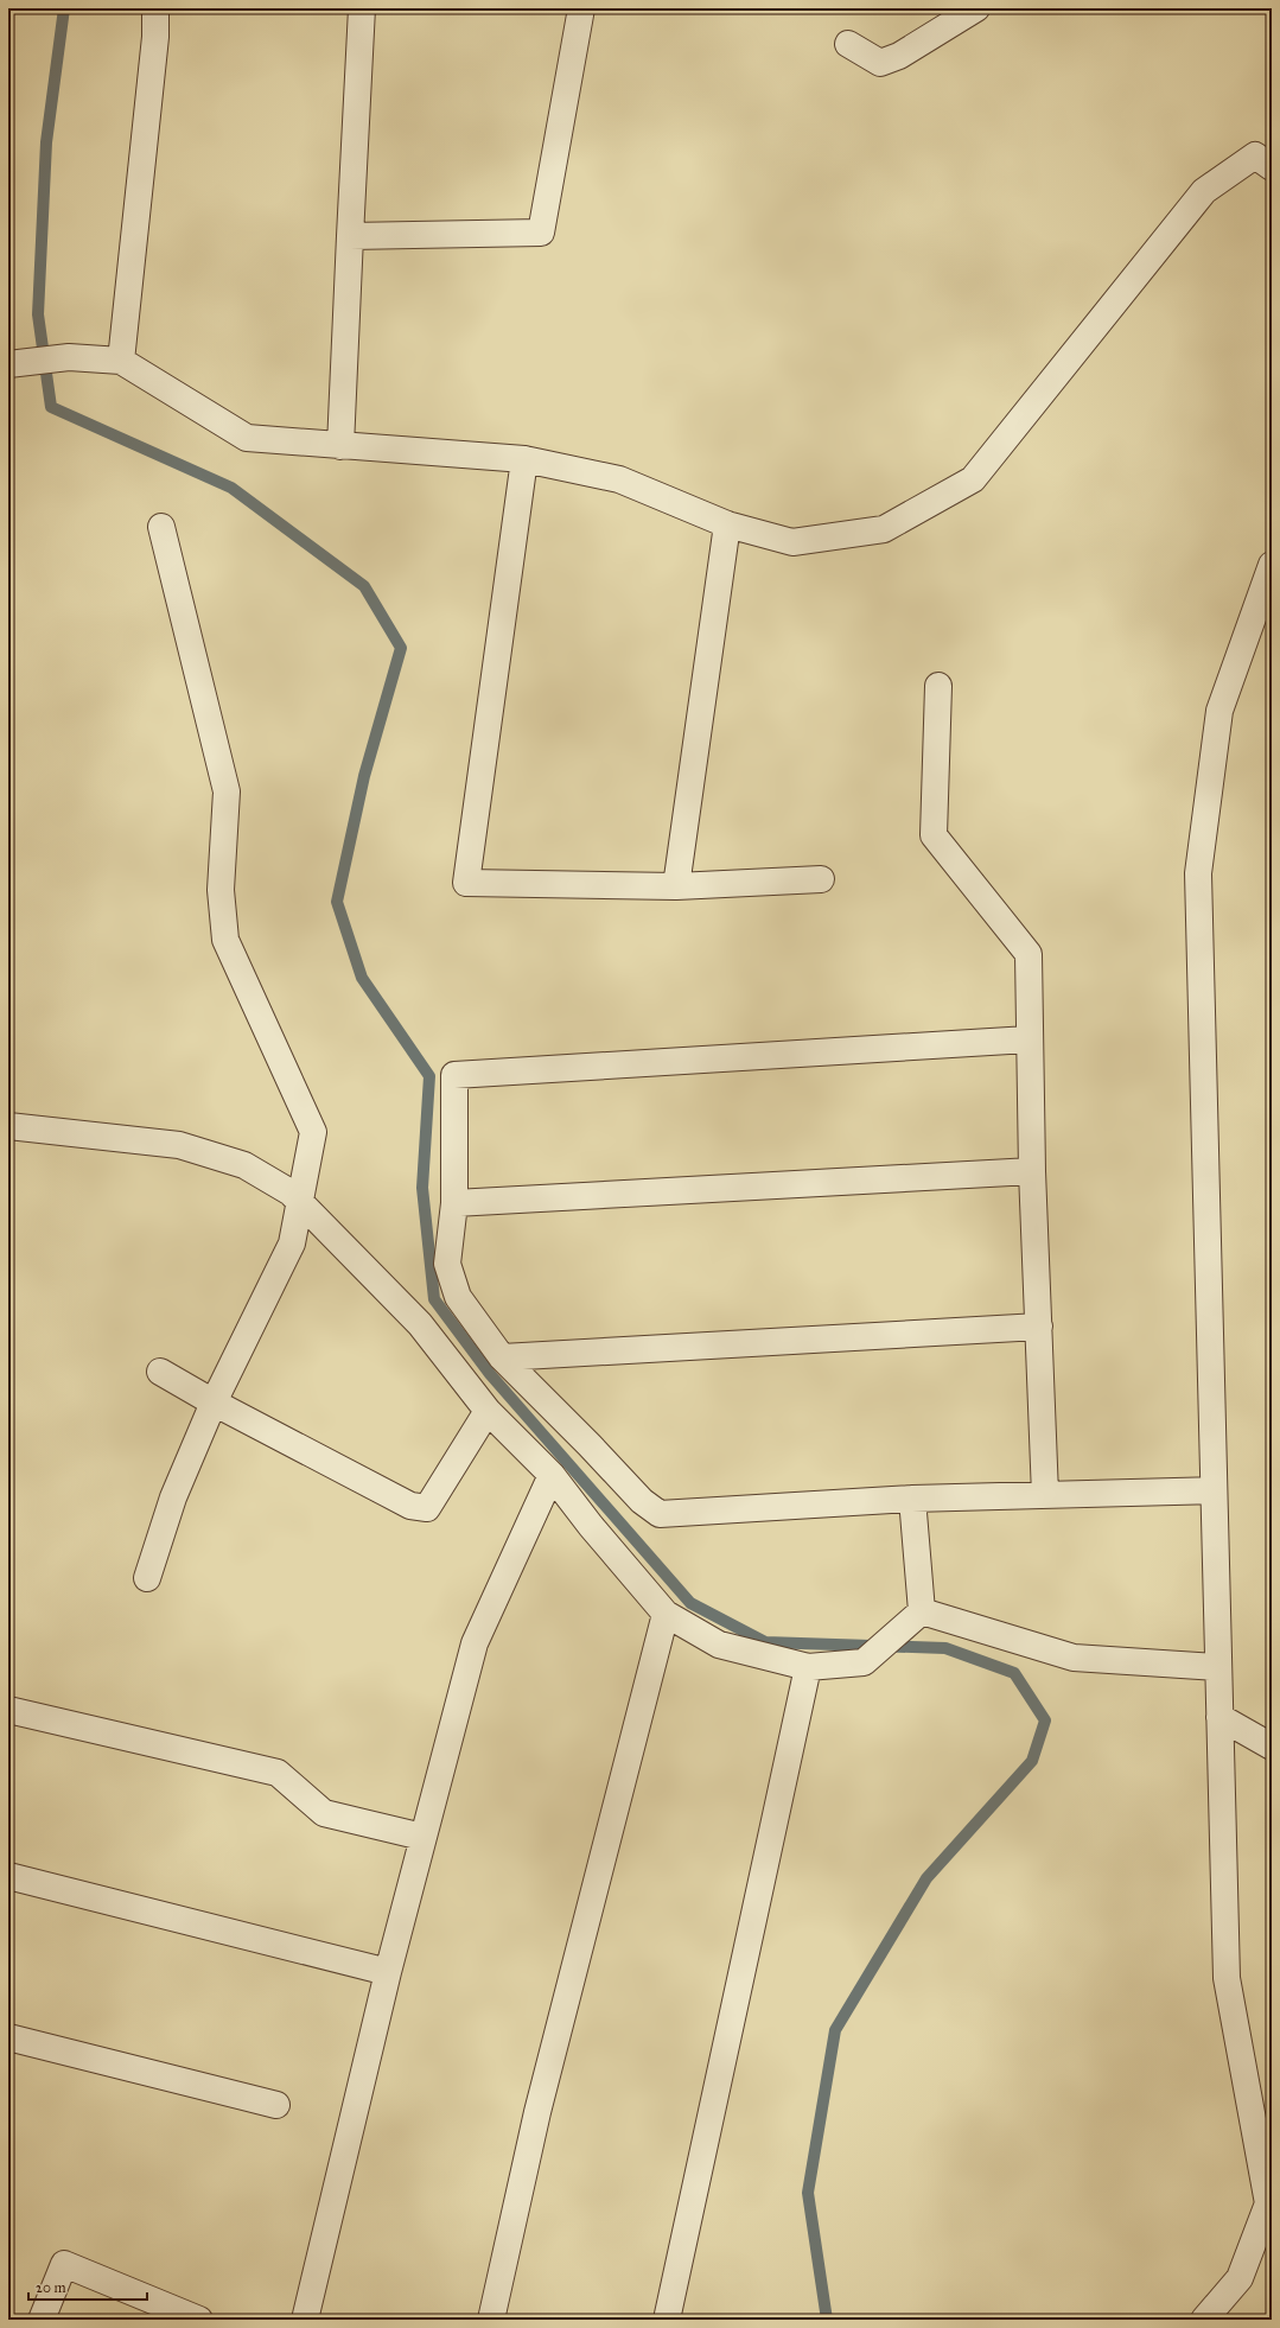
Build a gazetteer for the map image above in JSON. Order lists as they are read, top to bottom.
{
  "scale_bar": "20 m"
}
